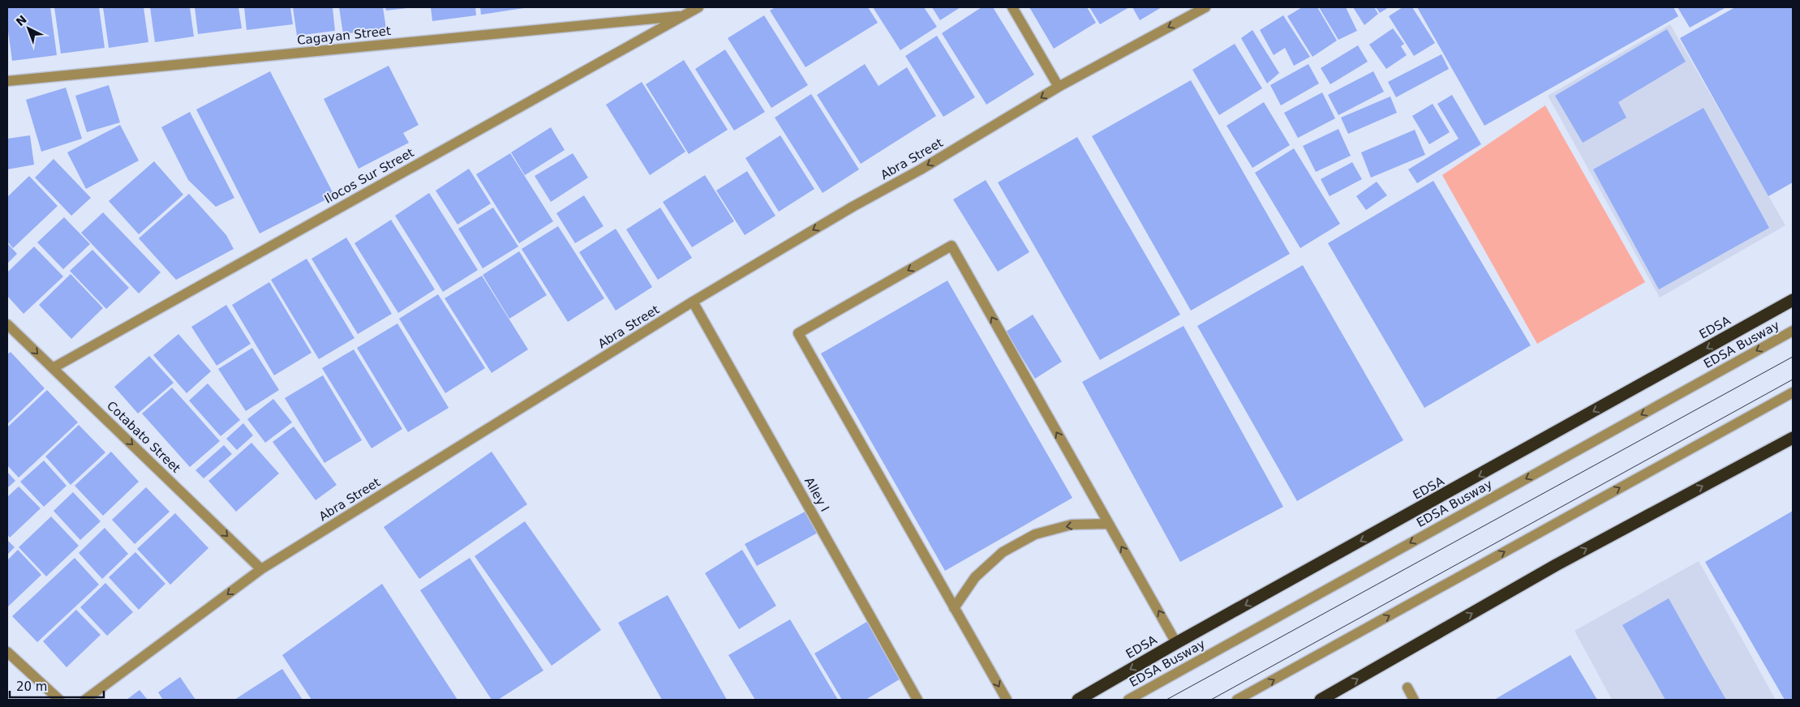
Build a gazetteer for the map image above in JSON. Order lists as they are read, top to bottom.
{
  "streets": {
    "highway": ["EDSA"],
    "street": [
      "Cagayan Street",
      "Abra Street",
      "Ilocos Sur Street",
      "EDSA Busway",
      "Cotabato Street",
      "Alley I"
    ]
  },
  "crossings": [
    ["Cagayan Street", "Ilocos Sur Street"],
    ["Abra Street", "Cotabato Street"],
    ["Abra Street", "Alley I"],
    ["Ilocos Sur Street", "Cotabato Street"]
  ],
  "one_way": ["Abra Street", "EDSA", "Cotabato Street"],
  "scale_bar": "20 m",
  "north": "top left"
}
